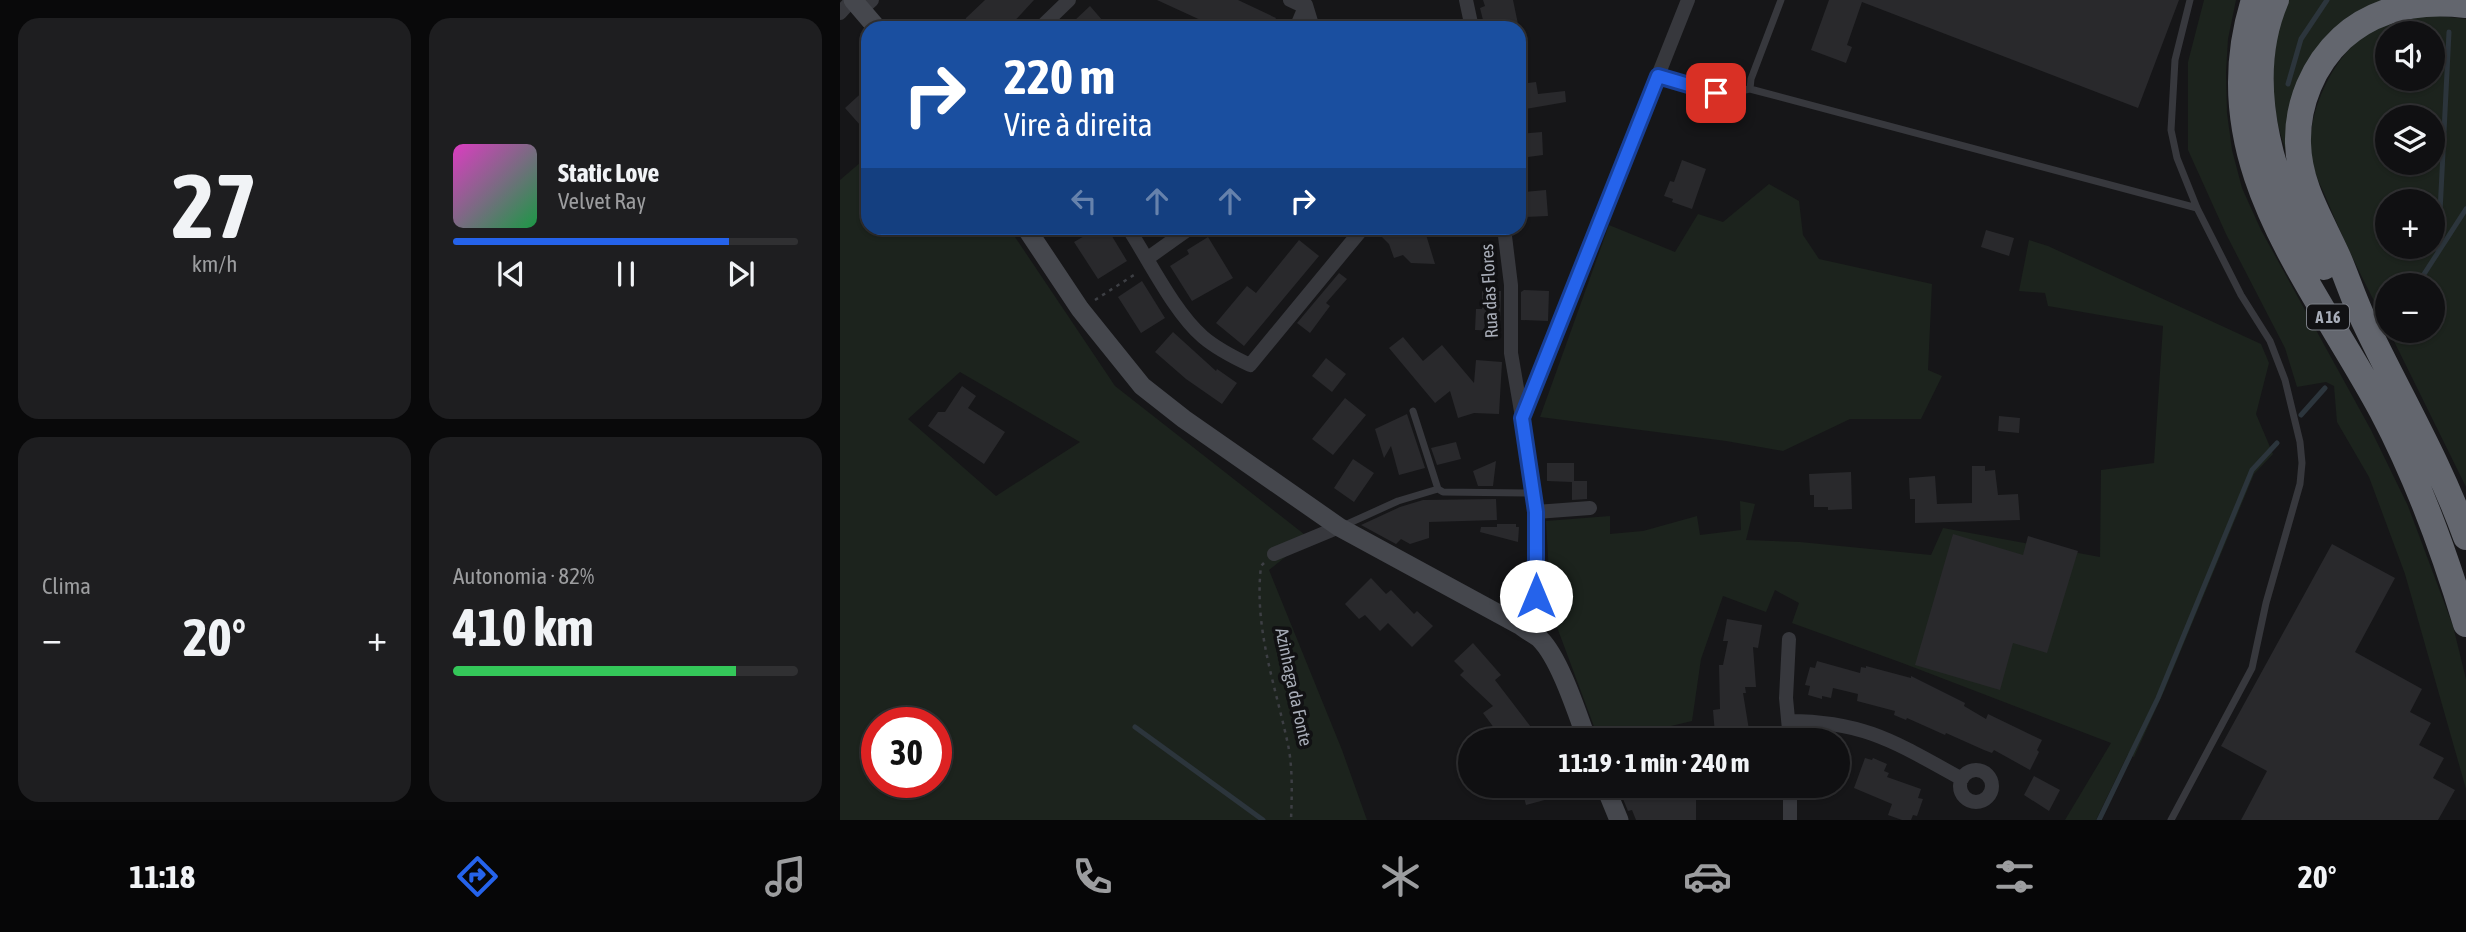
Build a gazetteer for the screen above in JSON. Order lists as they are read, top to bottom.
{
  "streets": {
    "highway": ["A 16"],
    "street": ["Rua das Flores"],
    "path": ["Azinhaga da Fonte"]
  },
  "page": {
    "tile": [
      ["27", "km/h"],
      "Clima",
      ["Autonomia · 82%", "410 km"]
    ],
    "map_buttons": ["+", "−"],
    "turn": ["220 m", "Vire à direita"],
    "song": ["Static Love", "Velvet Ray"],
    "heat": ["−", "20°", "+"],
    "limit": "30",
    "trip": "11:19 · 1 min · 240 m",
    "tabs": ["11:18", "20°"]
  }
}
